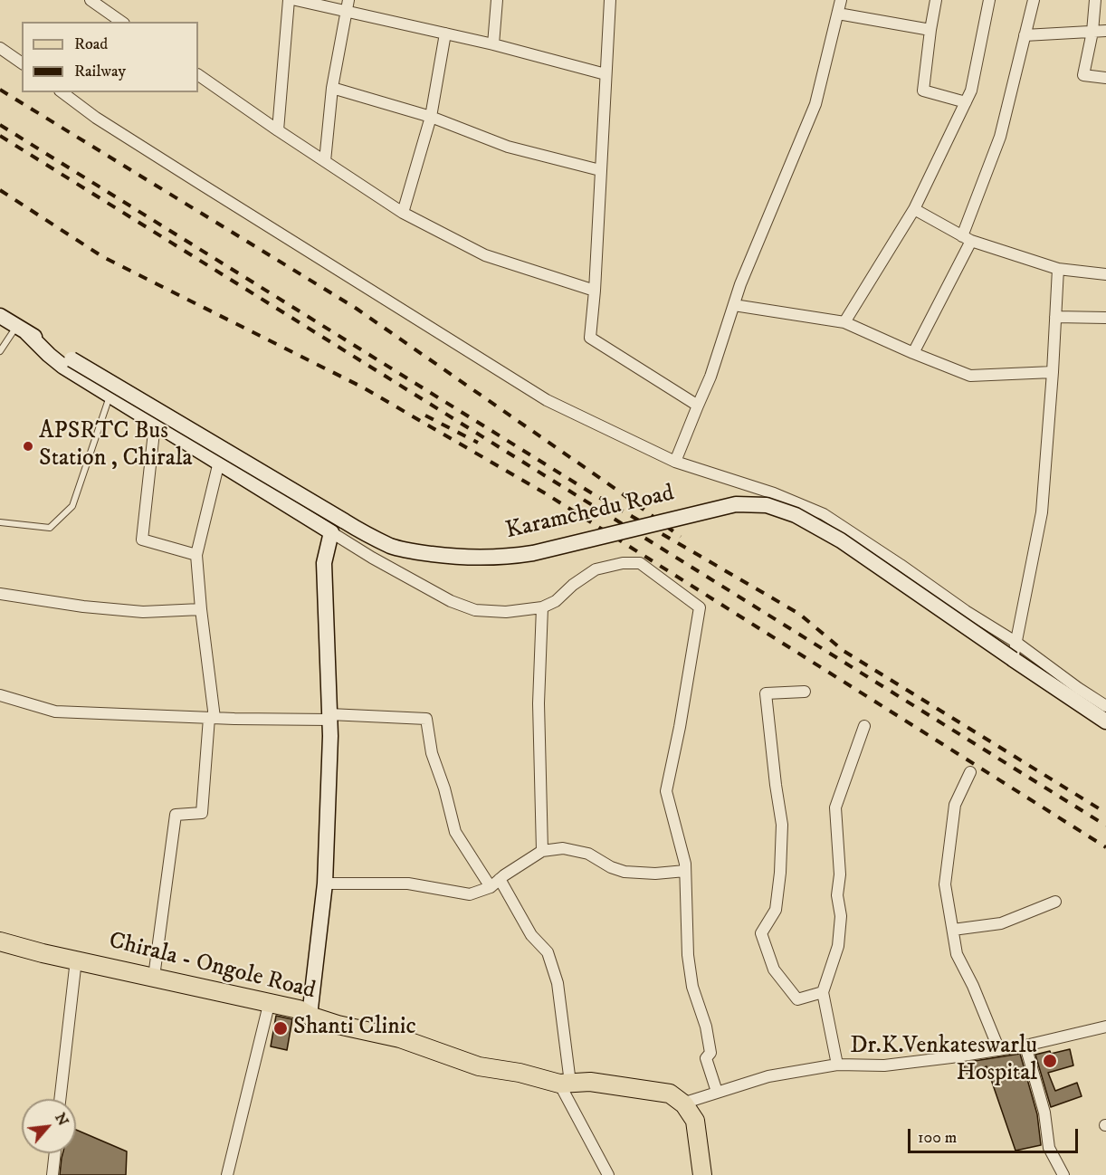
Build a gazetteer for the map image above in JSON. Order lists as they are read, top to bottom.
{
  "streets": {
    "main road": ["Chirala - Ongole Road"],
    "street": ["Karamchedu Road"]
  },
  "places": ["APSRTC Bus Station , Chirala", "Shanti Clinic", "Dr.K.Venkateswarlu Hospital"],
  "legend": ["Road", "Railway"],
  "scale_bar": "100 m",
  "north": "top right"
}
